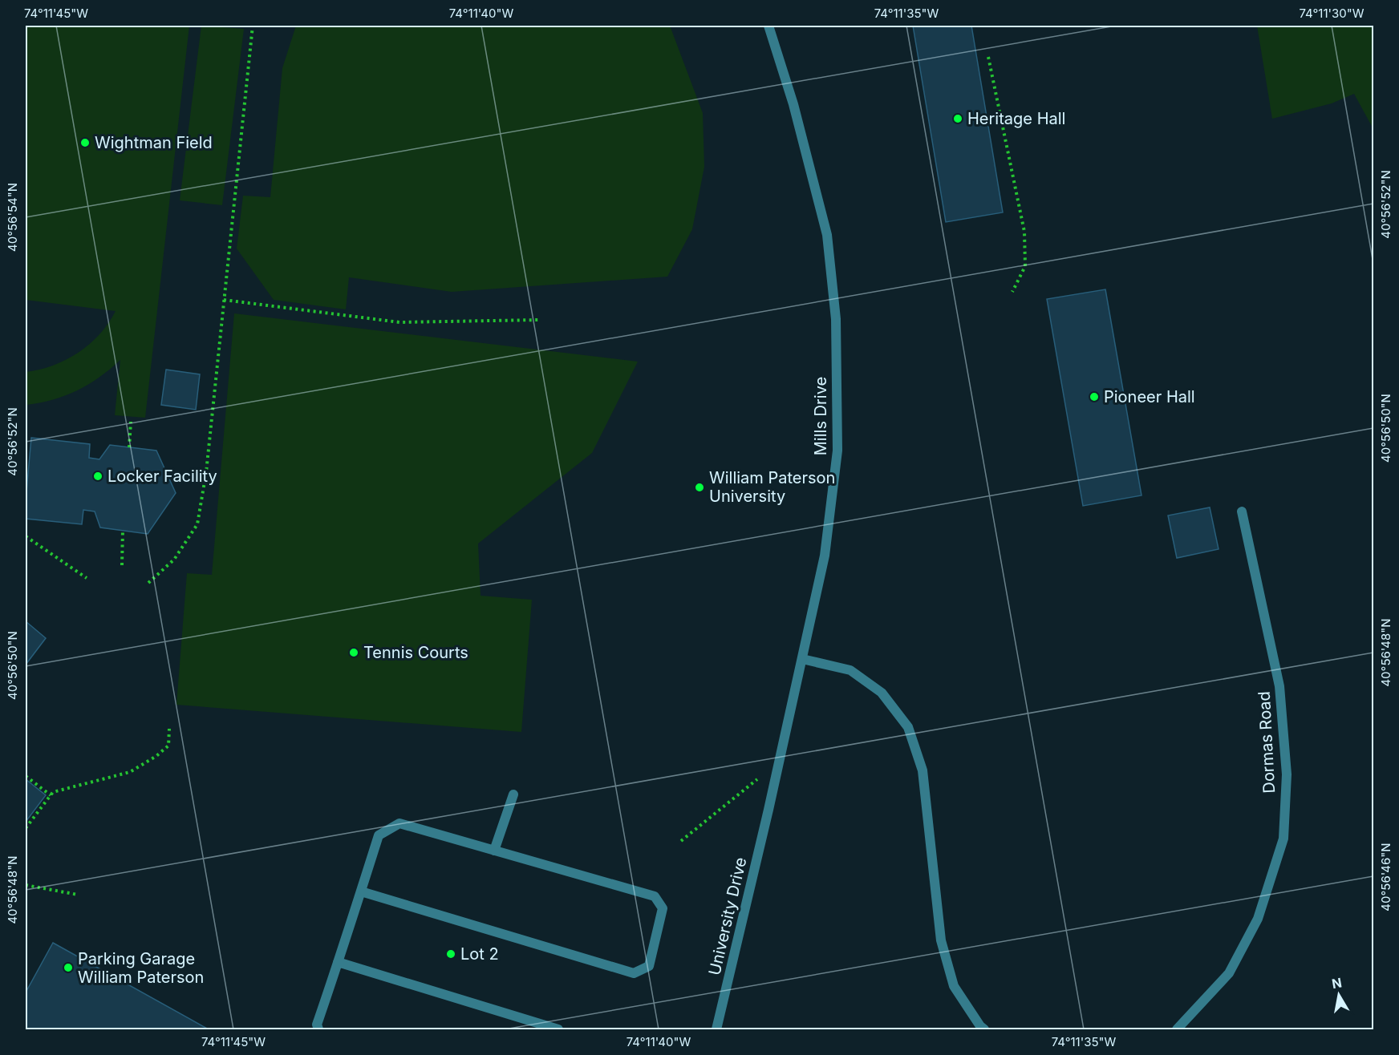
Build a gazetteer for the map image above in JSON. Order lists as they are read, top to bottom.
{
  "streets": {
    "street": ["Mills Drive", "Dormas Road", "University Drive"]
  },
  "crossings": [
    ["Mills Drive", "University Drive"]
  ],
  "places": [
    "Heritage Hall",
    "Wightman Field",
    "Pioneer Hall",
    "Locker Facility",
    "William Paterson University",
    "Tennis Courts",
    "Lot 2",
    "Parking Garage William Paterson"
  ],
  "north": "top",
  "coordinates": [
    "74°11'45\"W",
    "74°11'40\"W",
    "74°11'35\"W",
    "74°11'30\"W",
    "40°56'52\"N",
    "40°56'54\"N",
    "40°56'50\"N",
    "40°56'48\"N",
    "40°56'46\"N"
  ]
}
